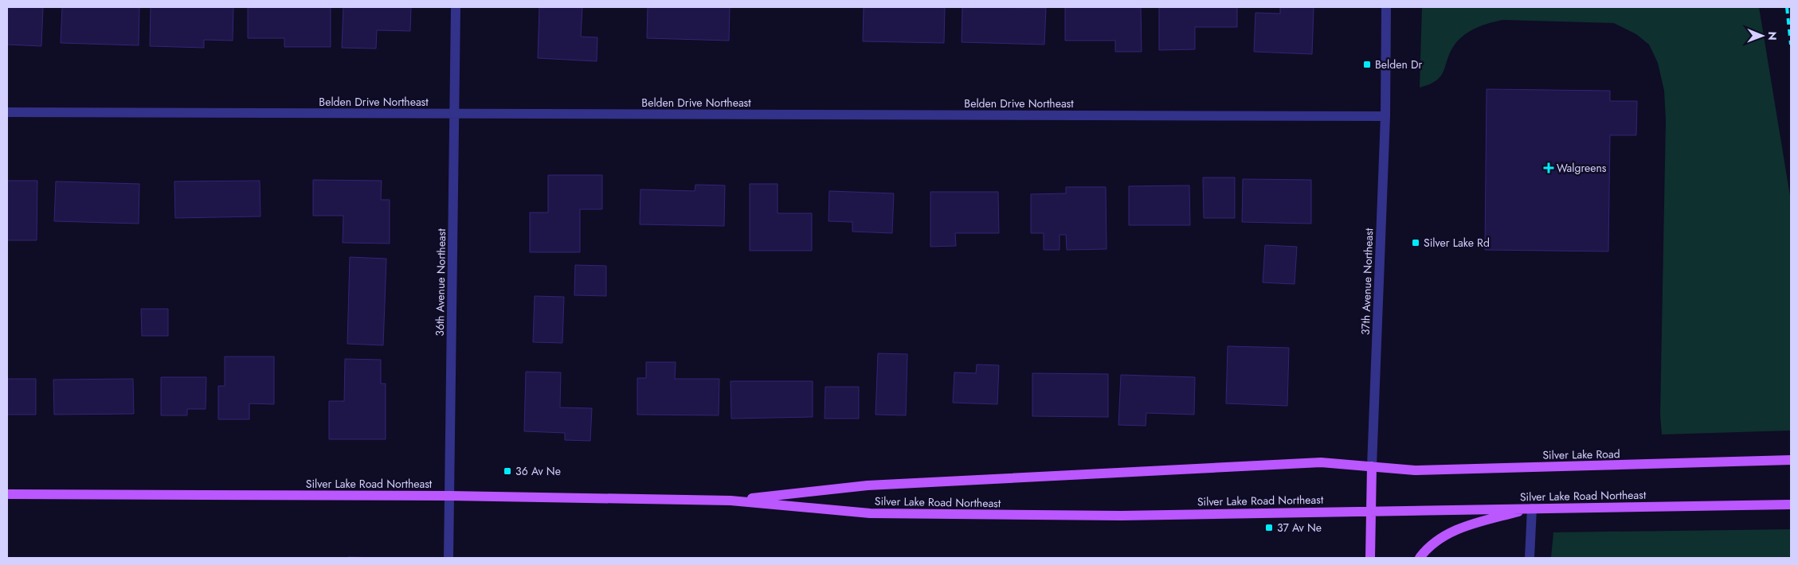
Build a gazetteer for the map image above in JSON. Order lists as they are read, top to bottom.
{
  "streets": {
    "main road": ["37th Avenue Northeast", "Silver Lake Road", "Silver Lake Road Northeast"],
    "street": ["Belden Drive Northeast", "36th Avenue Northeast"]
  },
  "crossings": [
    ["Belden Drive Northeast", "37th Avenue Northeast"],
    ["Belden Drive Northeast", "36th Avenue Northeast"],
    ["37th Avenue Northeast", "Silver Lake Road"],
    ["37th Avenue Northeast", "Silver Lake Road Northeast"],
    ["36th Avenue Northeast", "Silver Lake Road Northeast"],
    ["Silver Lake Road", "Silver Lake Road Northeast"]
  ],
  "places": {
    "transit": [
      "Belden Dr",
      "Silver Lake Rd",
      "36 Av Ne",
      "37 Av Ne"
    ],
    "health": ["Walgreens"]
  },
  "north": "right"
}
